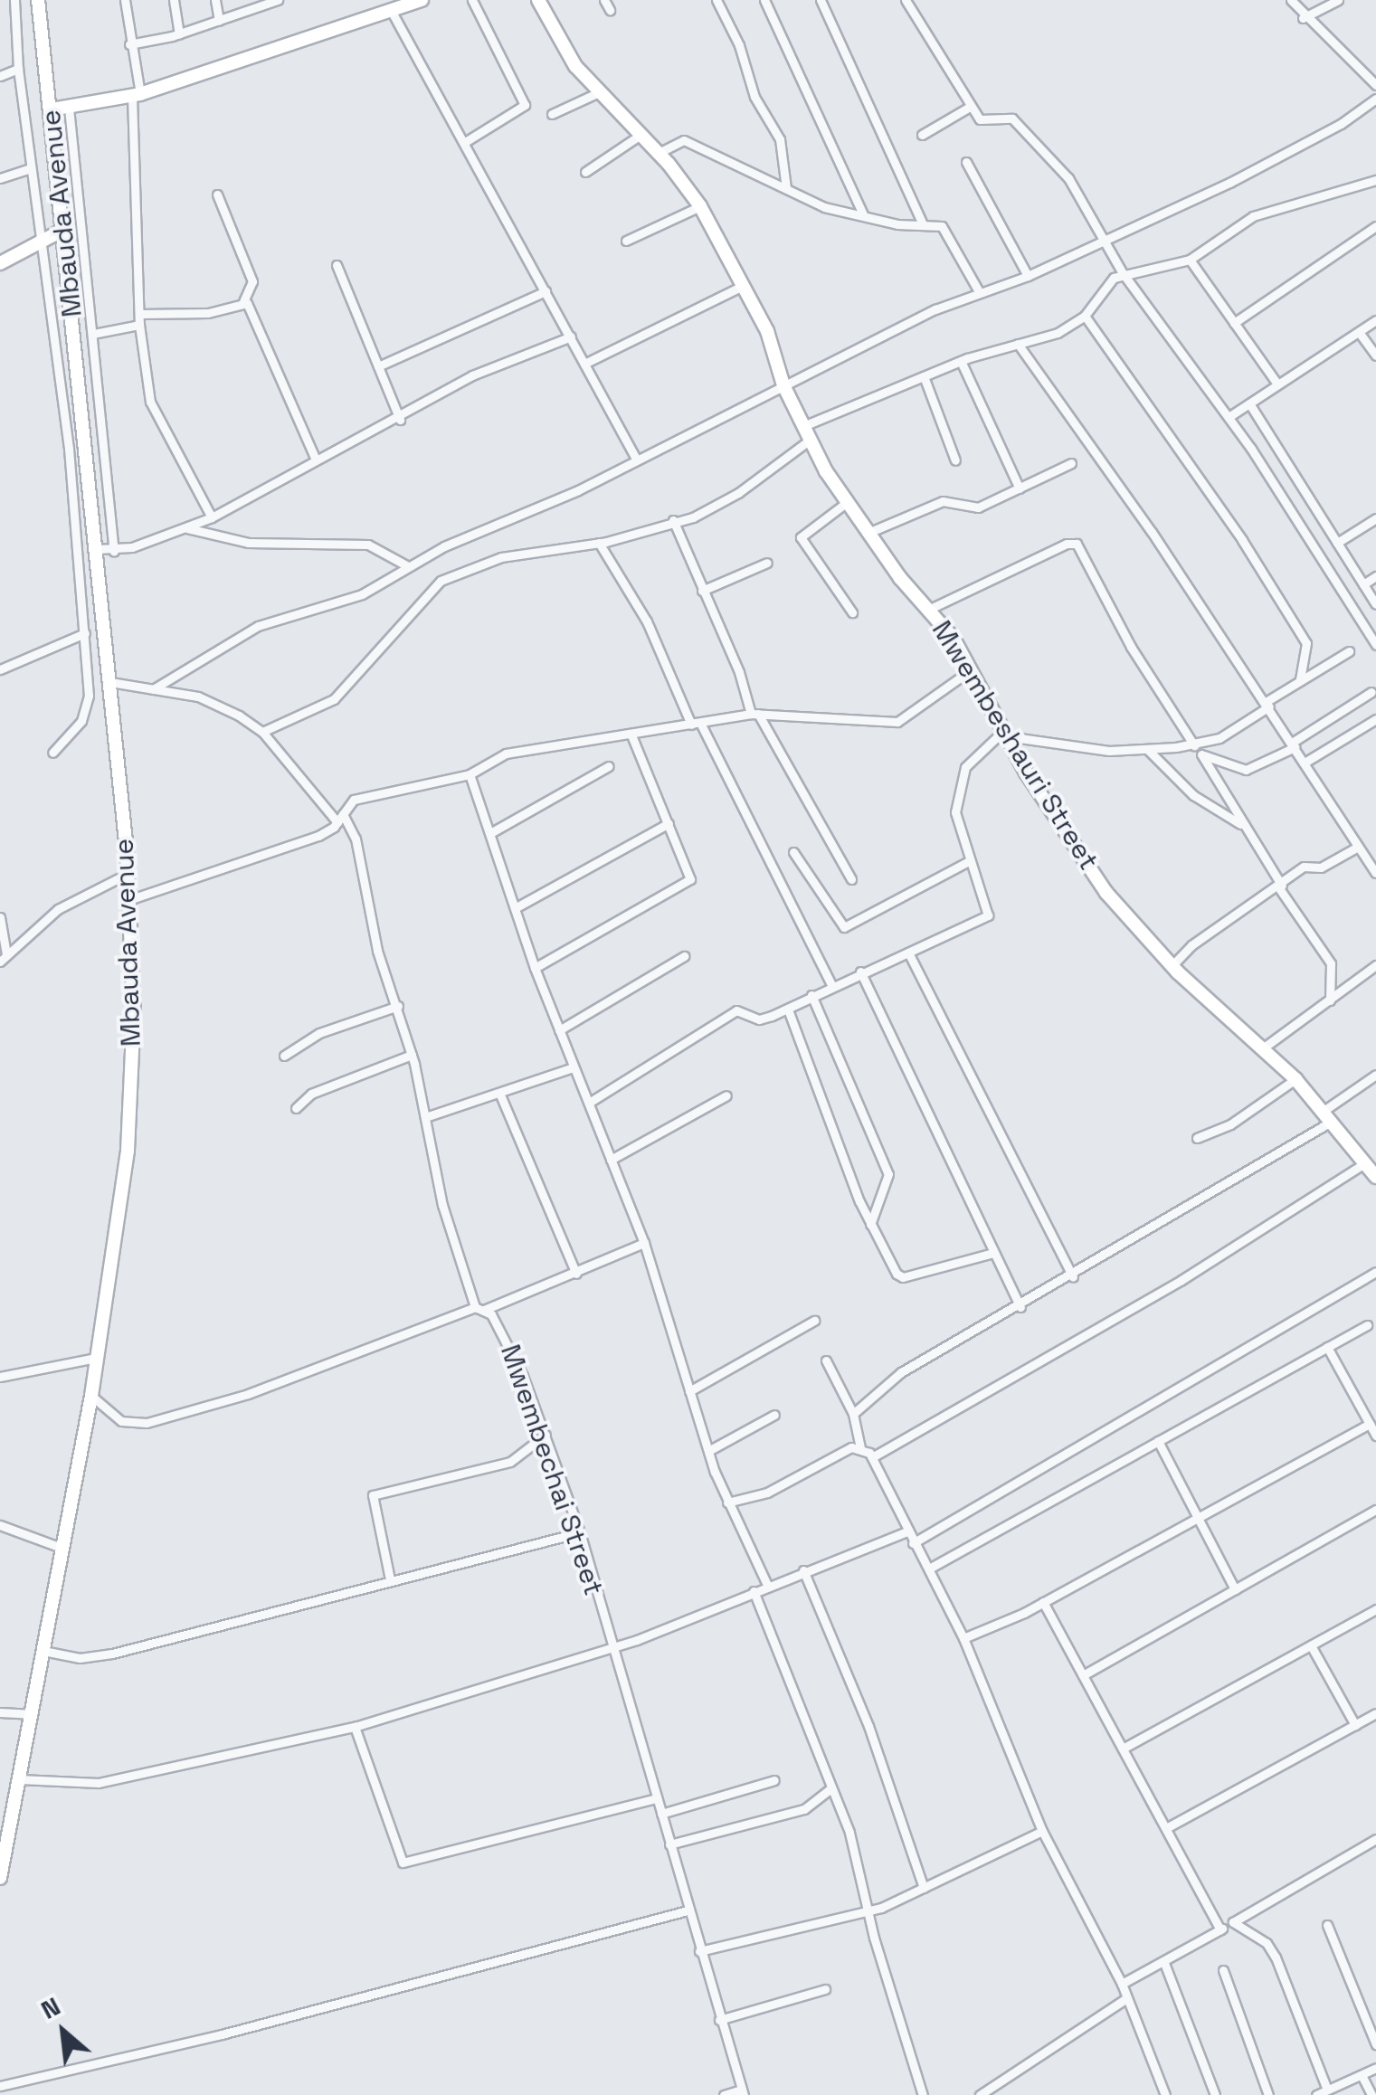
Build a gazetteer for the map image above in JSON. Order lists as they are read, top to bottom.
{
  "streets": {
    "street": ["Mbauda Avenue", "Mwembeshauri Street", "Mwembechai Street"]
  },
  "north": "top left"
}
